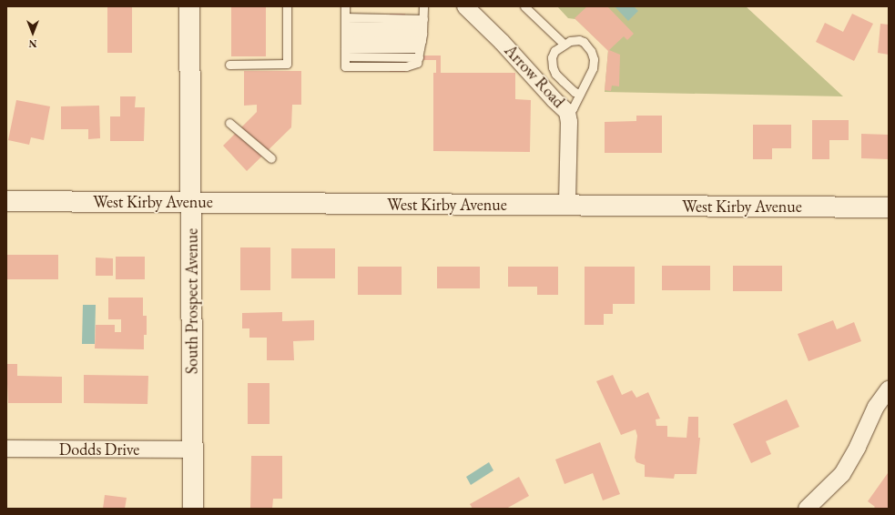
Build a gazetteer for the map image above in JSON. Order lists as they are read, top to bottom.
{
  "streets": {
    "main road": ["West Kirby Avenue", "South Prospect Avenue"],
    "street": ["Arrow Road", "Dodds Drive"]
  },
  "crossings": [
    ["Arrow Road", "West Kirby Avenue"],
    ["West Kirby Avenue", "South Prospect Avenue"],
    ["South Prospect Avenue", "Dodds Drive"]
  ],
  "north": "bottom"
}
